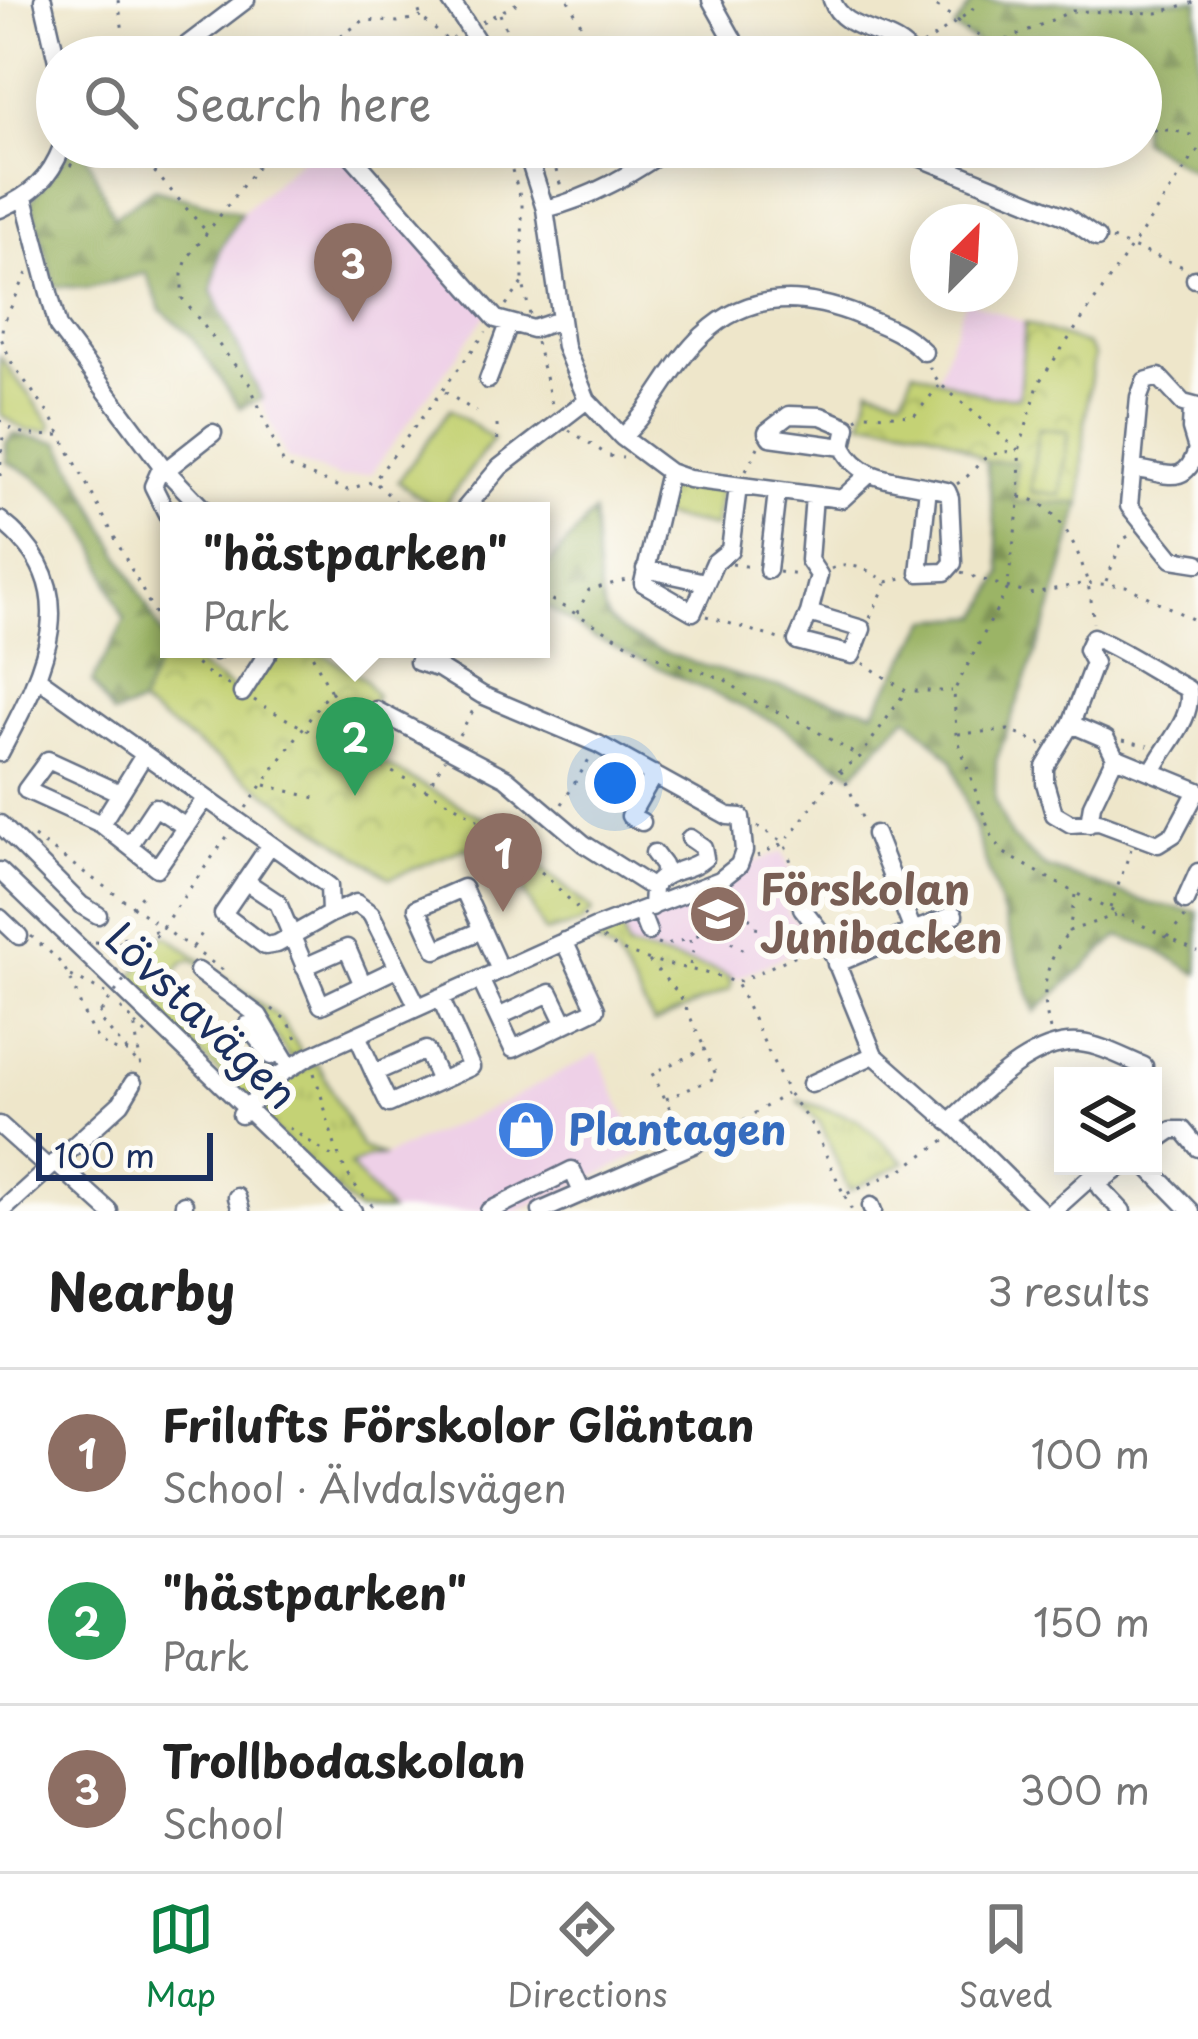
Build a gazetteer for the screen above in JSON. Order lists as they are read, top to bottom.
{
  "streets": {
    "street": ["Lövstavägen"]
  },
  "places": {
    "school or university": ["Förskolan Junibacken"],
    "shop": ["Plantagen"]
  },
  "scale_bar": "100 m",
  "north": "top right",
  "page": {
    "search": "Search here",
    "pins": ["3", "2", "1"],
    "popup": ["\"hästparken\"", "Park"],
    "scale": "100 m",
    "heading": ["Nearby", "3 results"],
    "list": [
      {
        "mark": "1",
        "name": "Frilufts Förskolor Gläntan",
        "note": "School · Älvdalsvägen",
        "value": "100 m"
      },
      {
        "mark": "2",
        "name": "\"hästparken\"",
        "note": "Park",
        "value": "150 m"
      },
      {
        "mark": "3",
        "name": "Trollbodaskolan",
        "note": "School",
        "value": "300 m"
      }
    ],
    "nav": ["Map", "Directions", "Saved"]
  }
}
